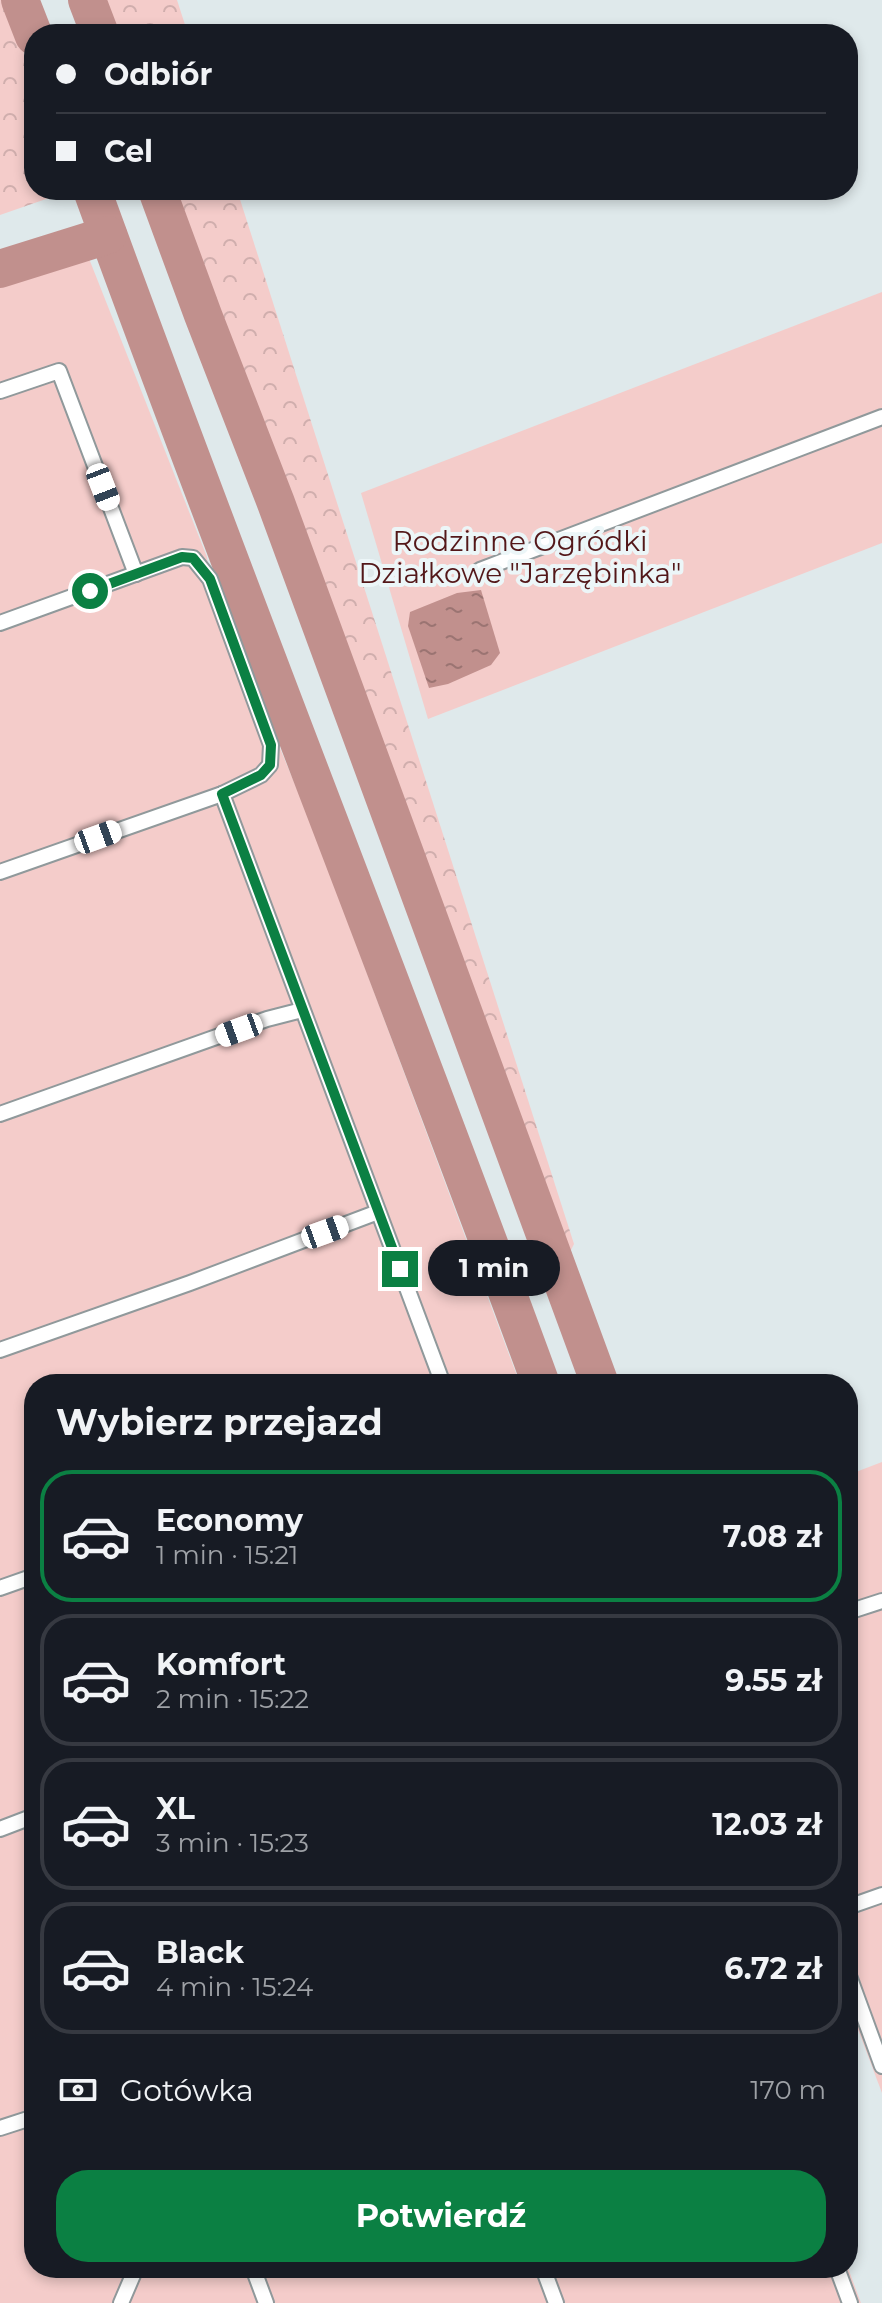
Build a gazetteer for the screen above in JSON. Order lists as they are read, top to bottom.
{
  "parks": ["Rodzinne Ogródki Działkowe \"Jarzębinka\""],
  "page": {
    "banner": ["Odbiór", "Cel"],
    "bubble": "1 min",
    "heading": "Wybierz przejazd",
    "list": [
      {
        "name": "Economy",
        "note": "1 min · 15:21",
        "value": "7.08 zł"
      },
      {
        "name": "Komfort",
        "note": "2 min · 15:22",
        "value": "9.55 zł"
      },
      {
        "name": "XL",
        "note": "3 min · 15:23",
        "value": "12.03 zł"
      },
      {
        "name": "Black",
        "note": "4 min · 15:24",
        "value": "6.72 zł"
      }
    ],
    "pay": ["Gotówka", "170 m"],
    "buttons": "Potwierdź"
  }
}
